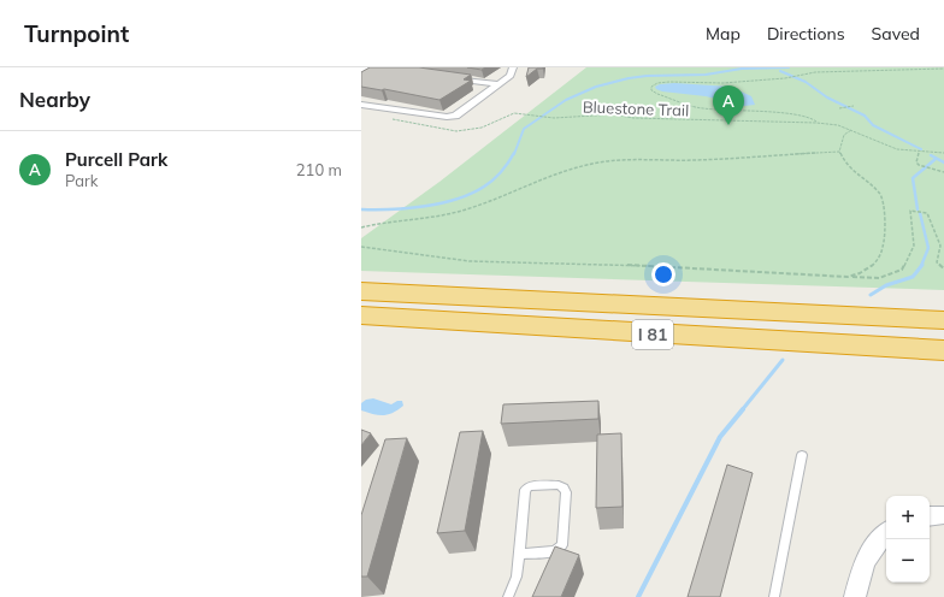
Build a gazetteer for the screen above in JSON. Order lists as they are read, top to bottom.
{
  "streets": {
    "highway": ["I 81"],
    "path": ["Bluestone Trail"]
  },
  "page": {
    "header": "Turnpoint",
    "nav": ["Map", "Directions", "Saved"],
    "heading": "Nearby",
    "pins": "A",
    "list": [
      {
        "mark": "A",
        "name": "Purcell Park",
        "note": "Park",
        "value": "210 m"
      }
    ],
    "map_buttons": ["+", "−"]
  }
}
